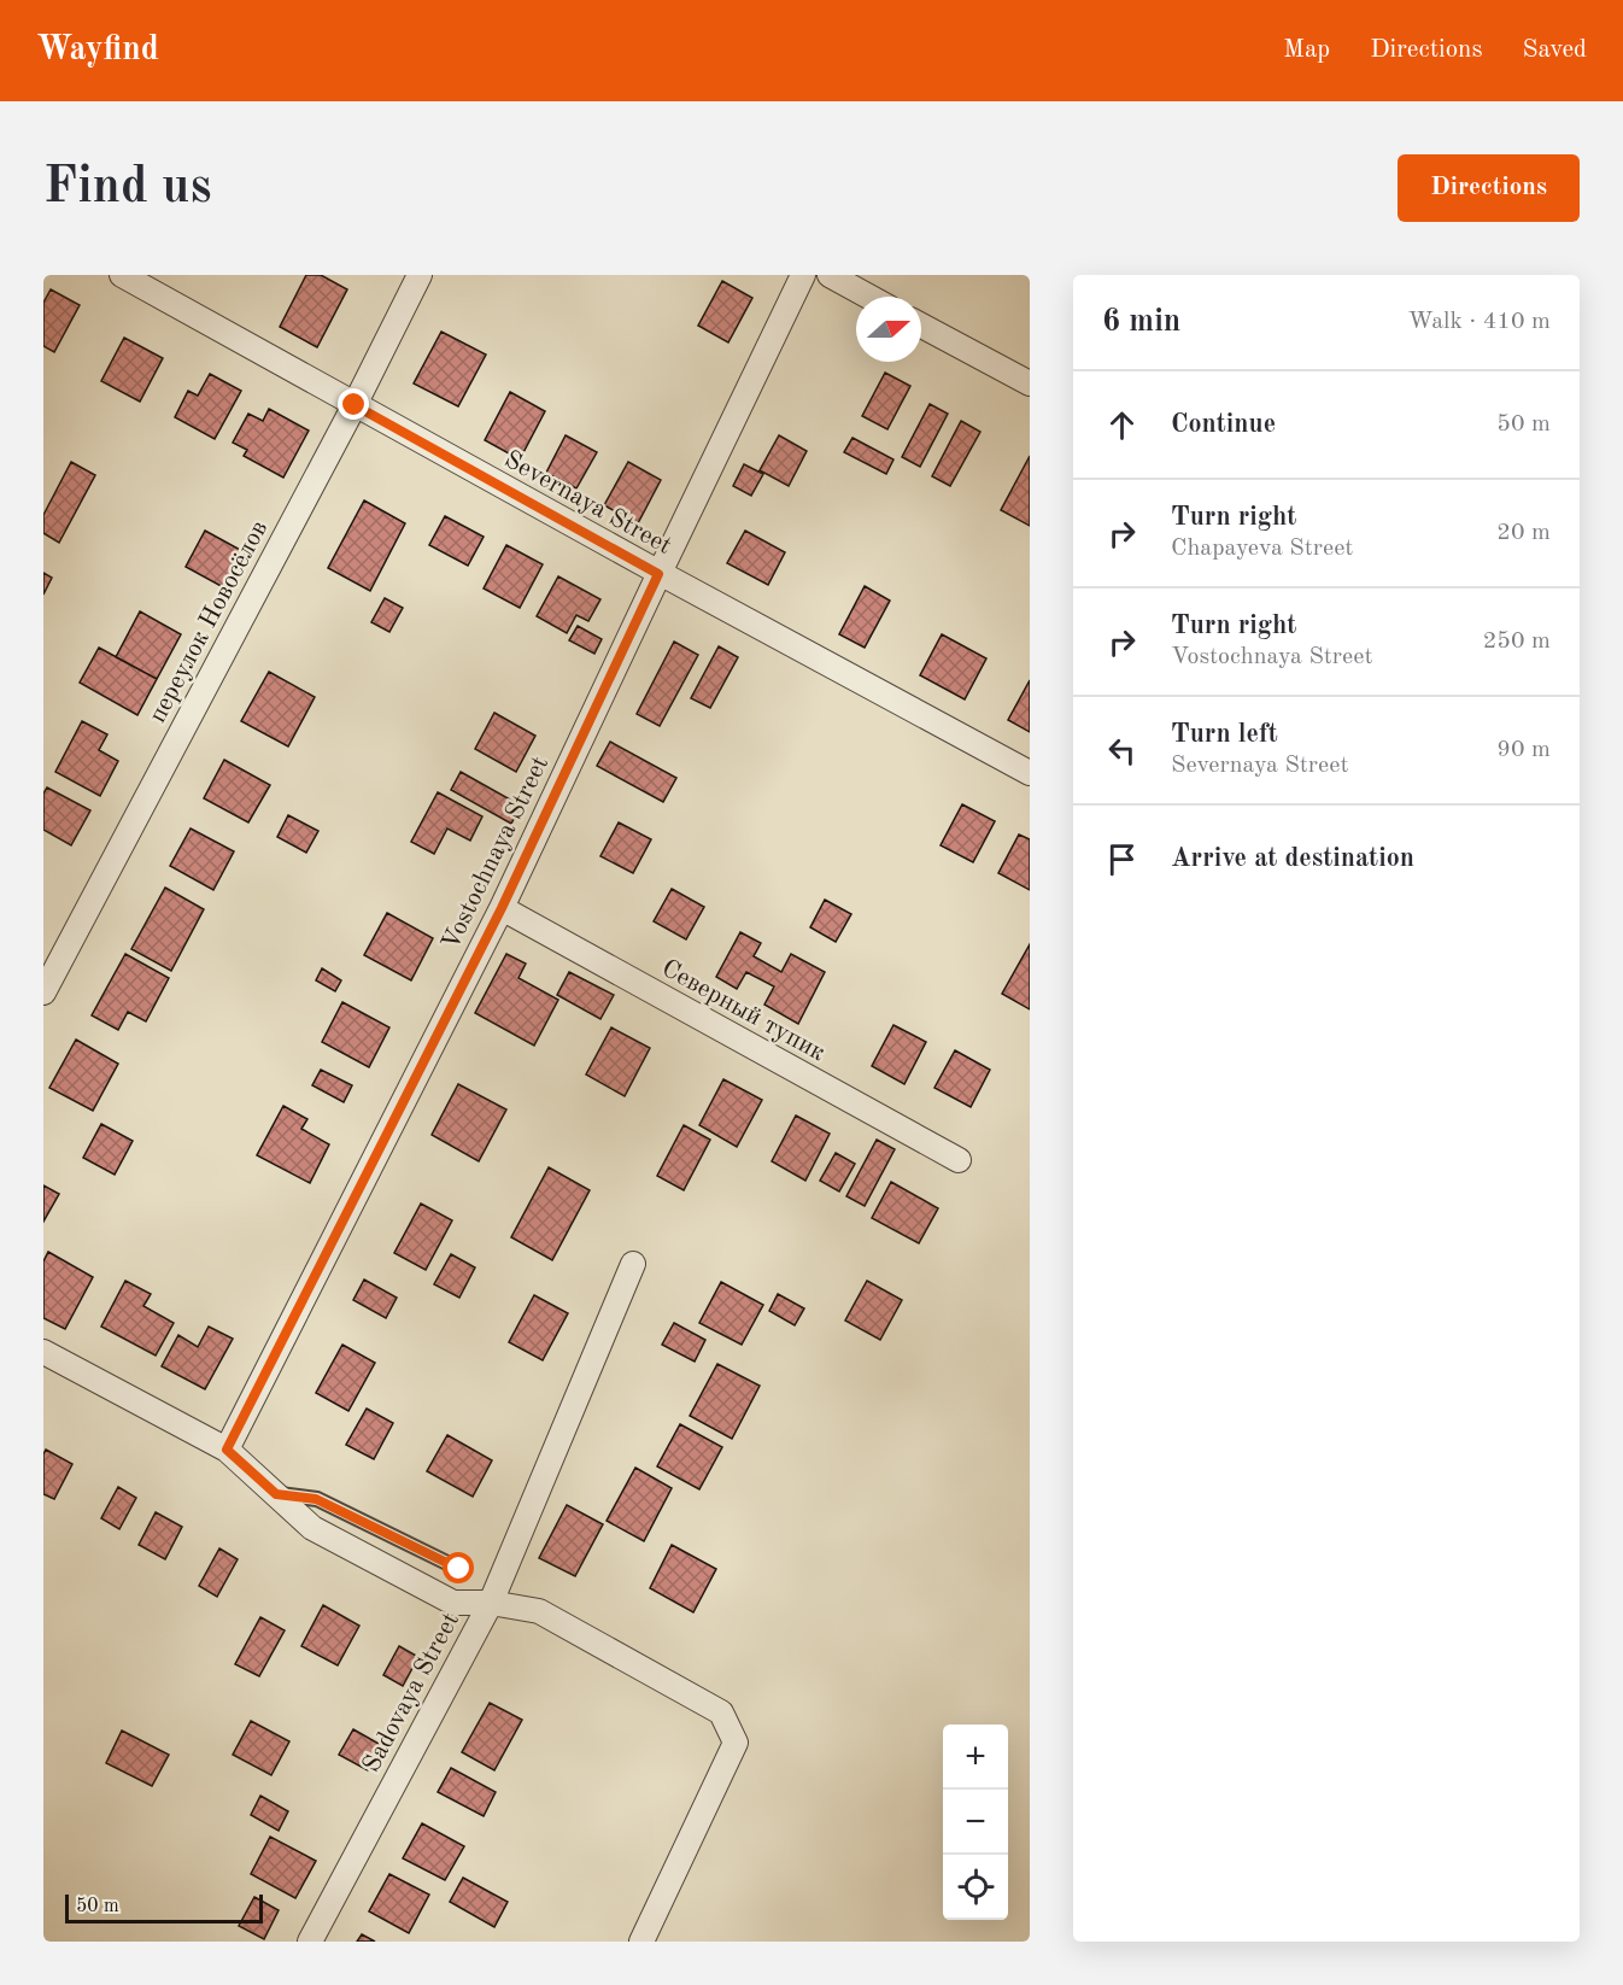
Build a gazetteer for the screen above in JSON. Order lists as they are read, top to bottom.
{
  "streets": {
    "street": [
      "Severnaya Street",
      "переулок Новосёлов",
      "Vostochnaya Street",
      "Северный тупик",
      "Sadovaya Street"
    ]
  },
  "crossings": [
    ["Severnaya Street", "переулок Новосёлов"],
    ["Severnaya Street", "Vostochnaya Street"],
    ["Vostochnaya Street", "Северный тупик"]
  ],
  "scale_bar": "50 m",
  "north": "right",
  "page": {
    "header": "Wayfind",
    "nav": ["Map", "Directions", "Saved"],
    "buttons": "Directions",
    "title": "Find us",
    "heading": ["6 min", "Walk · 410 m"],
    "list": [
      ["Continue", "50 m"],
      ["Turn right", "Chapayeva Street", "20 m"],
      ["Turn right", "Vostochnaya Street", "250 m"],
      ["Turn left", "Severnaya Street", "90 m"],
      "Arrive at destination"
    ],
    "map_buttons": ["+", "−"],
    "scale": "50 m"
  }
}
